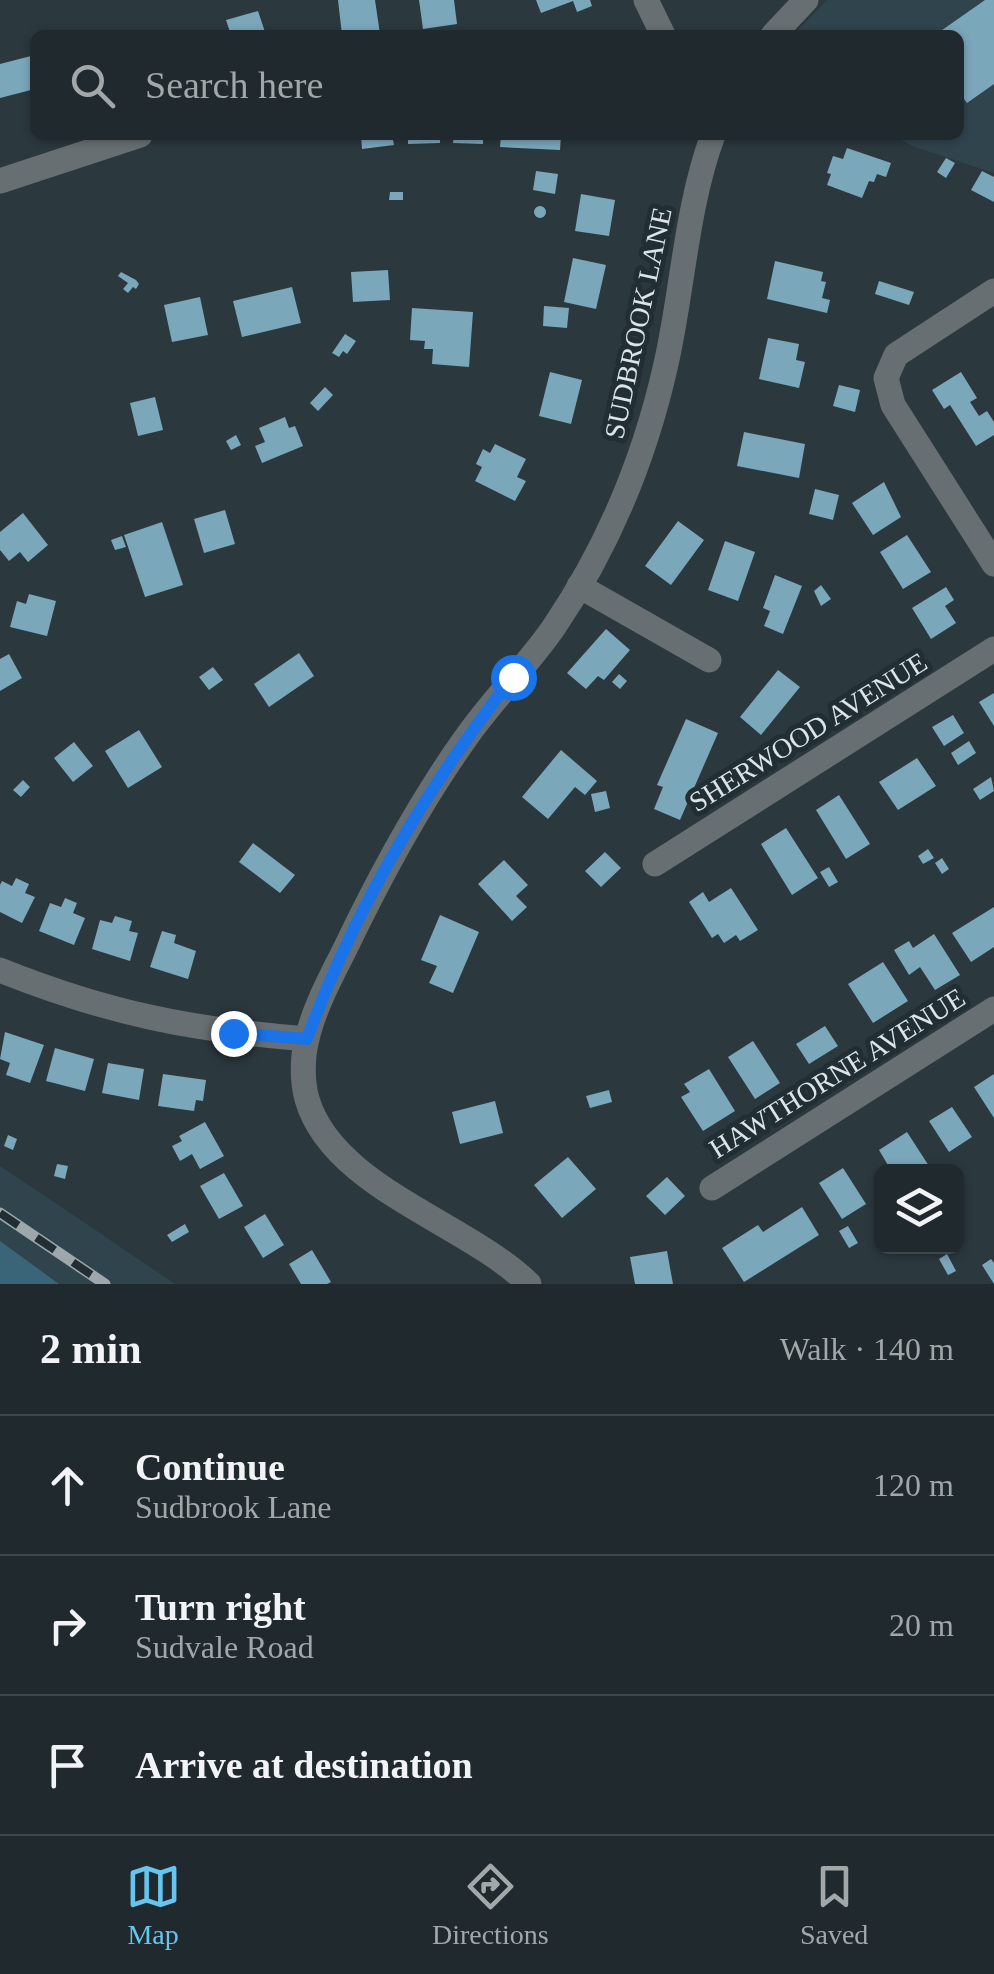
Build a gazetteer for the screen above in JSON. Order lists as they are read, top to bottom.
{
  "streets": {
    "street": ["SUDBROOK LANE", "SHERWOOD AVENUE", "HAWTHORNE AVENUE"]
  },
  "page": {
    "search": "Search here",
    "heading": ["2 min", "Walk · 140 m"],
    "list": [
      ["Continue", "Sudbrook Lane", "120 m"],
      ["Turn right", "Sudvale Road", "20 m"],
      "Arrive at destination"
    ],
    "nav": ["Map", "Directions", "Saved"]
  }
}
